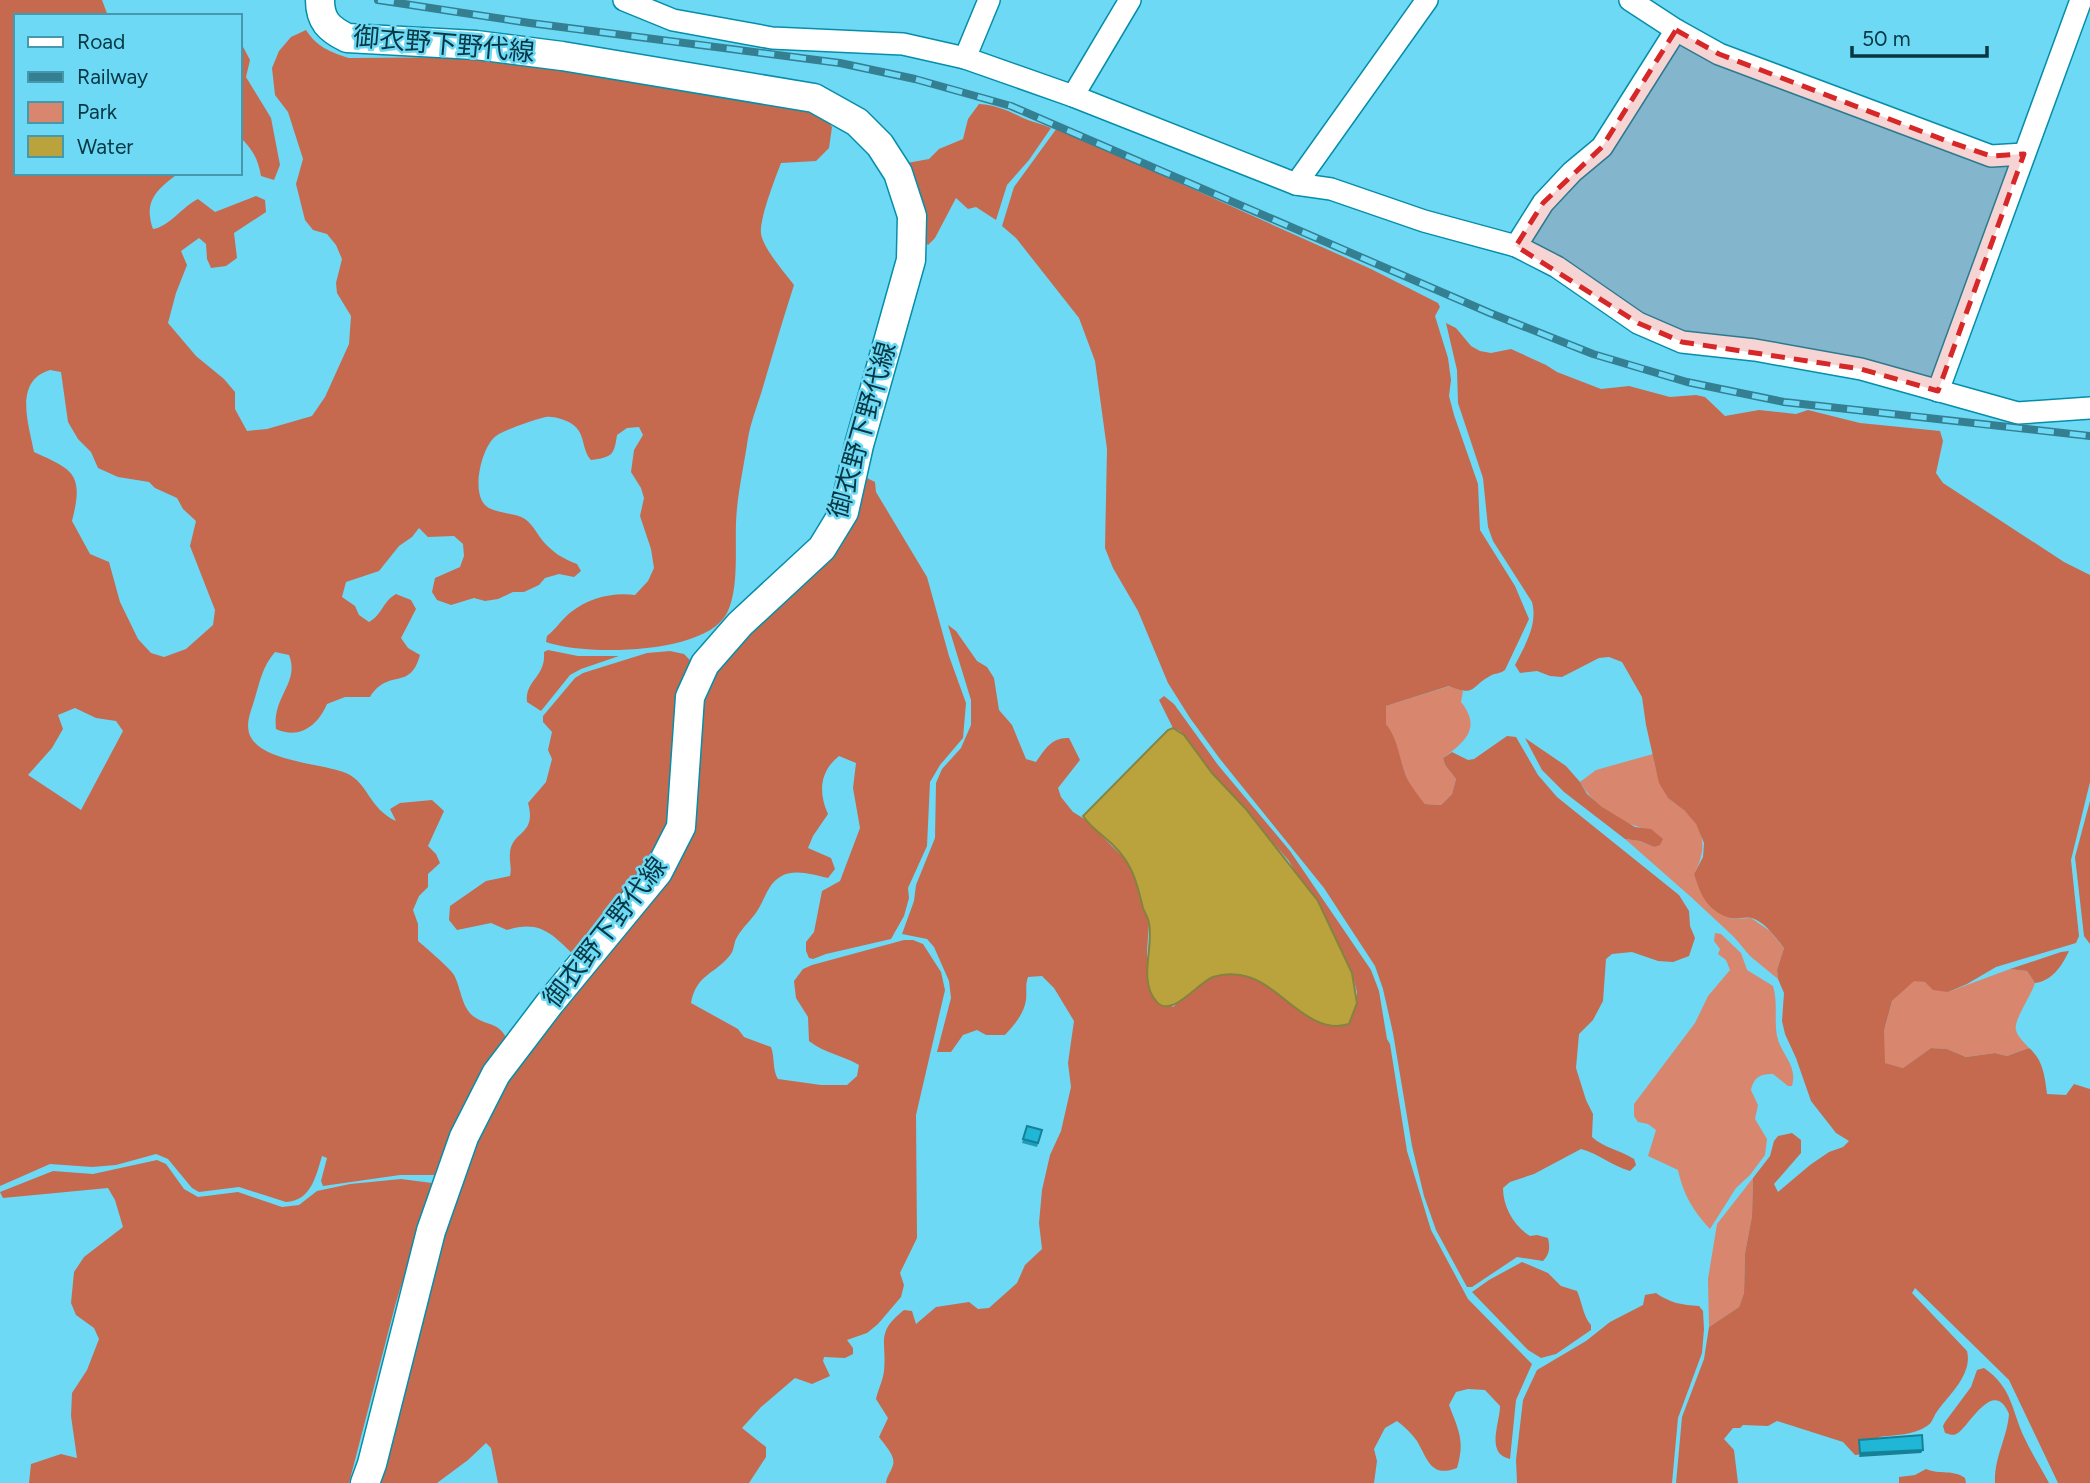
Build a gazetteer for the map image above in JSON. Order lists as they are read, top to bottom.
{
  "streets": {
    "main road": ["御衣野下野代線"]
  },
  "legend": [
    "Road",
    "Railway",
    "Park",
    "Water"
  ],
  "scale_bar": "50 m"
}
